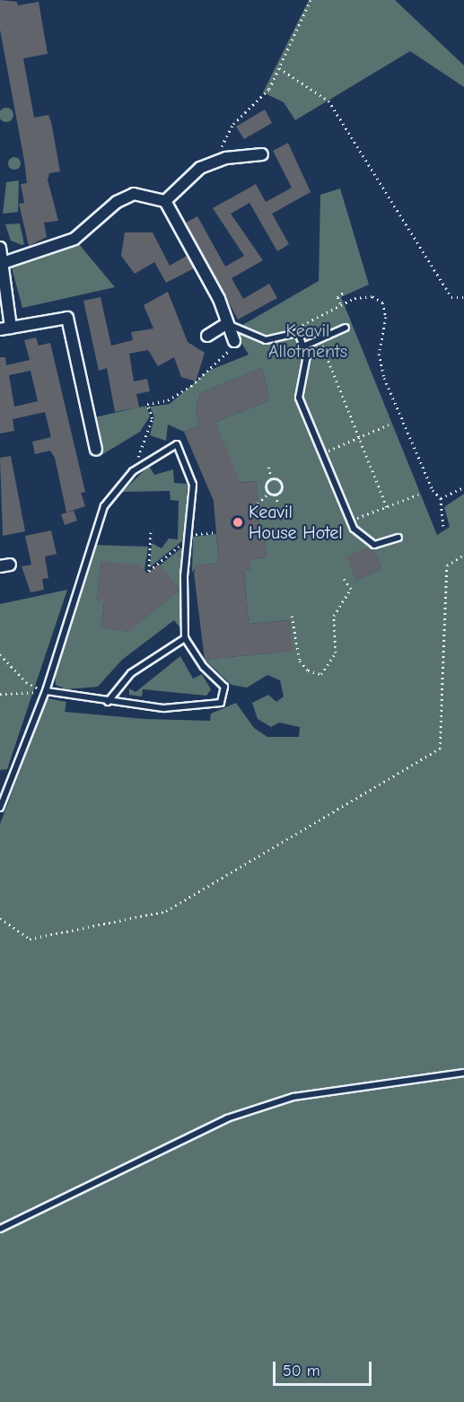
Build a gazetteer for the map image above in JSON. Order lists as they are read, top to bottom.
{
  "parks": ["Keavil Allotments"],
  "places": ["Keavil House Hotel"],
  "scale_bar": "50 m"
}
